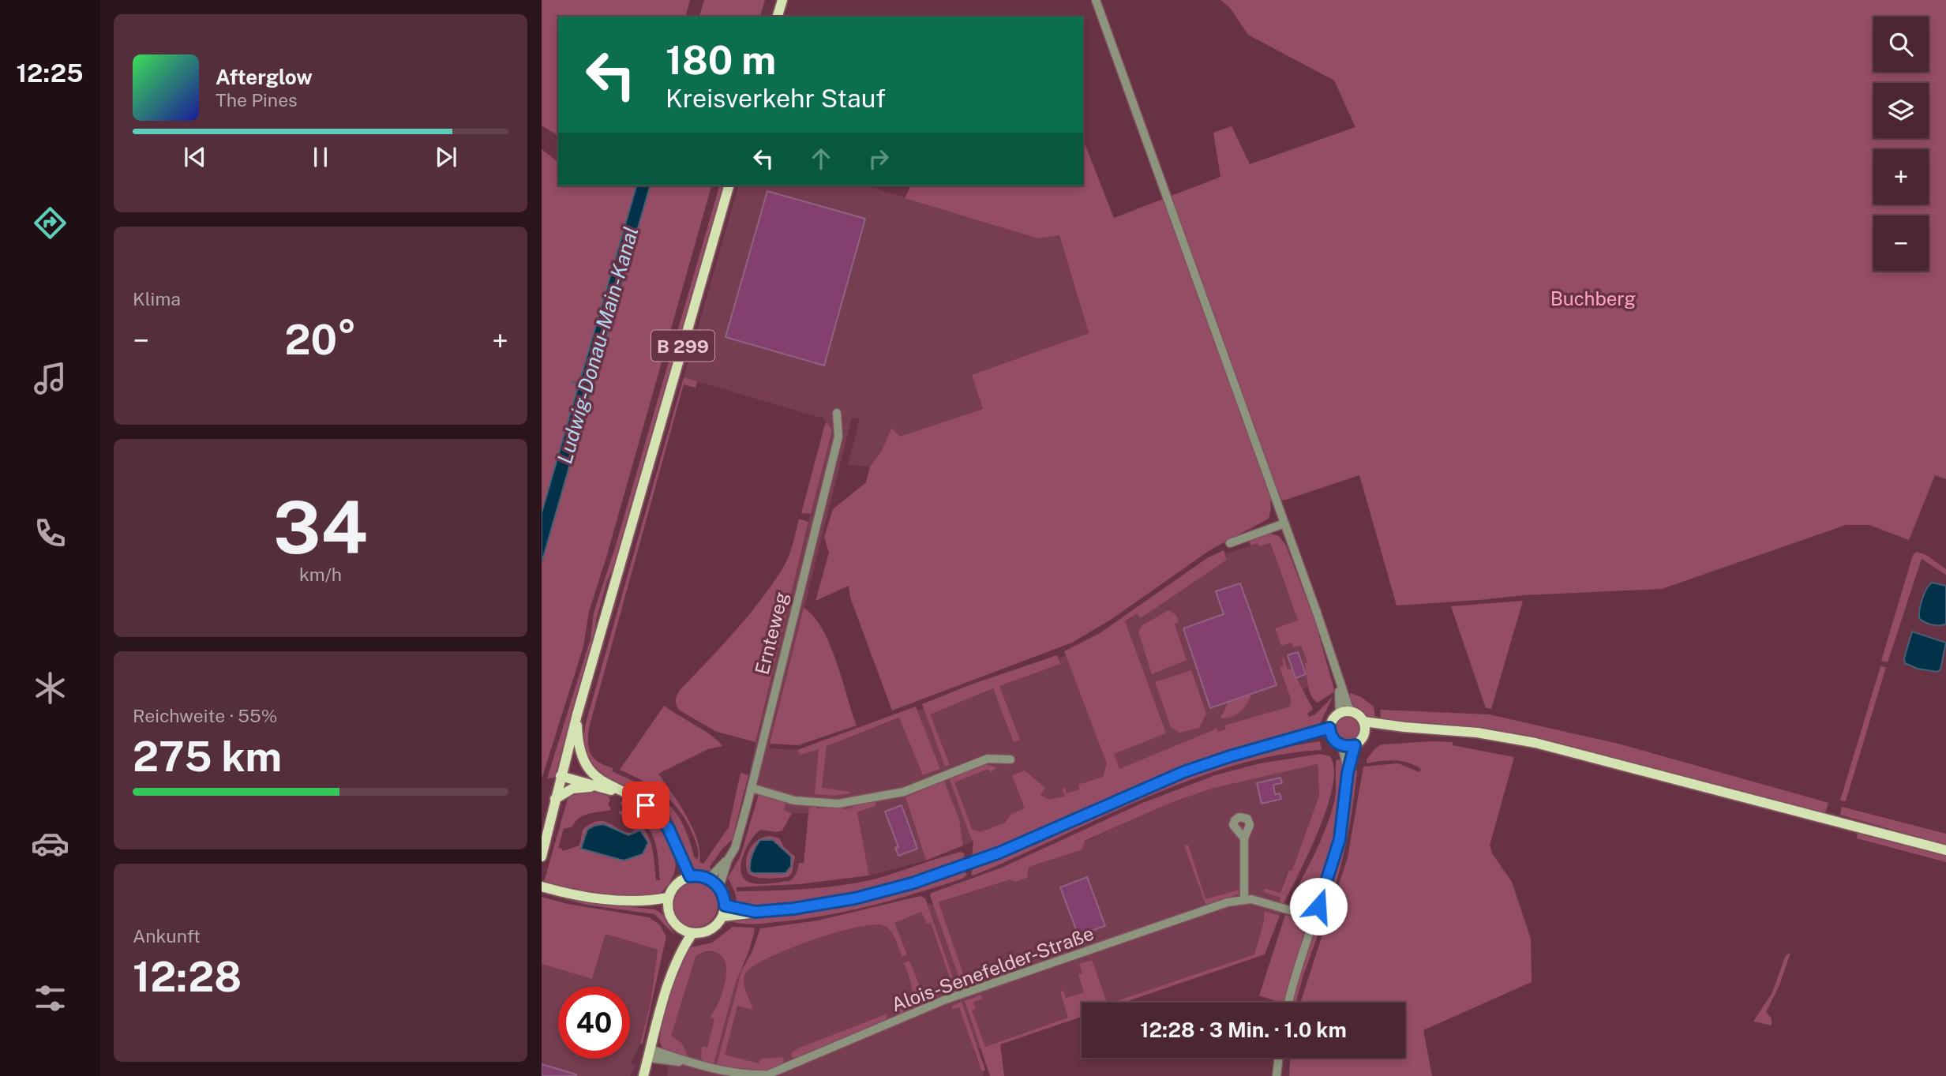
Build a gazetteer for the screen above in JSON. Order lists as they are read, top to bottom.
{
  "streets": {
    "main road": ["B 299"],
    "street": ["Ernteweg", "Alois-Senefelder-Straße"]
  },
  "water": ["Ludwig-Donau-Main-Kanal"],
  "parks": ["Buchberg"],
  "page": {
    "tabs": "12:25",
    "map_buttons": ["+", "−"],
    "turn": ["180 m", "Kreisverkehr Stauf"],
    "song": ["Afterglow", "The Pines"],
    "tile": [
      "Klima",
      ["34", "km/h"],
      ["Reichweite · 55%", "275 km"],
      ["Ankunft", "12:28"]
    ],
    "heat": ["−", "20°", "+"],
    "limit": "40",
    "trip": "12:28 · 3 Min. · 1.0 km"
  }
}
